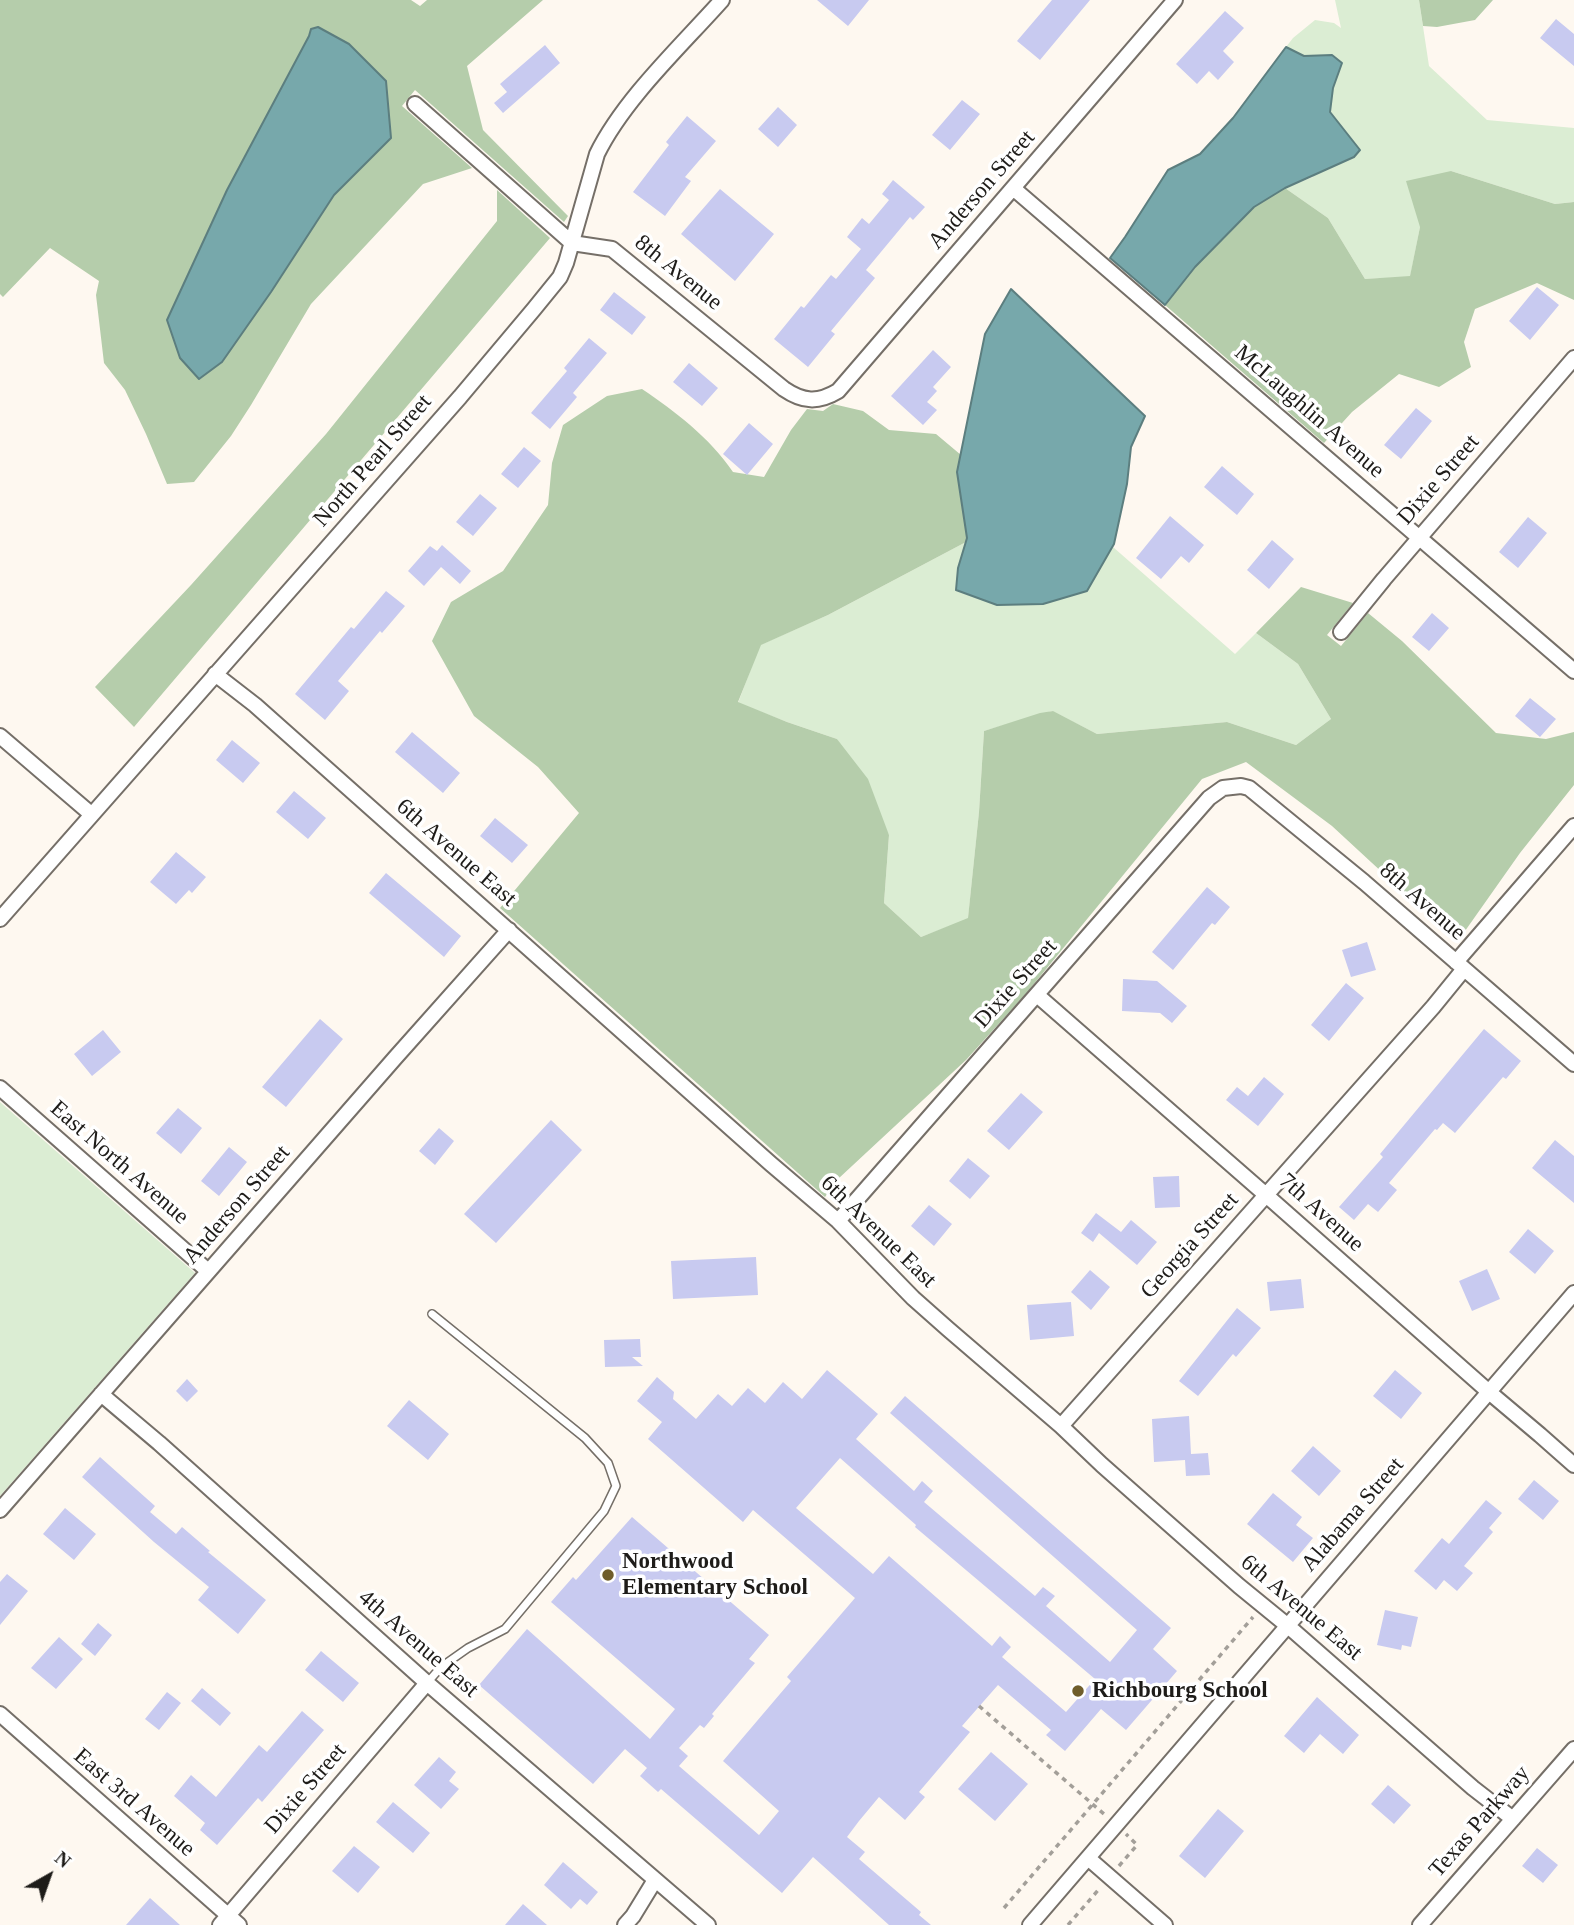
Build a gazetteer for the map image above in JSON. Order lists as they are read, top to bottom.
{
  "streets": {
    "street": [
      "Anderson Street",
      "8th Avenue",
      "McLaughlin Avenue",
      "North Pearl Street",
      "Dixie Street",
      "6th Avenue East",
      "East North Avenue",
      "7th Avenue",
      "Georgia Street",
      "Alabama Street",
      "4th Avenue East",
      "East 3rd Avenue",
      "Texas Parkway"
    ]
  },
  "crossings": [
    ["Anderson Street", "8th Avenue"],
    ["Anderson Street", "McLaughlin Avenue"],
    ["Anderson Street", "6th Avenue East"],
    ["Anderson Street", "East North Avenue"],
    ["Anderson Street", "4th Avenue East"],
    ["8th Avenue", "North Pearl Street"],
    ["8th Avenue", "Dixie Street"],
    ["8th Avenue", "Georgia Street"],
    ["McLaughlin Avenue", "Dixie Street"],
    ["North Pearl Street", "6th Avenue East"],
    ["Dixie Street", "6th Avenue East"],
    ["Dixie Street", "7th Avenue"],
    ["Dixie Street", "4th Avenue East"],
    ["Dixie Street", "East 3rd Avenue"],
    ["6th Avenue East", "Georgia Street"],
    ["6th Avenue East", "Alabama Street"],
    ["6th Avenue East", "Texas Parkway"],
    ["7th Avenue", "Georgia Street"],
    ["7th Avenue", "Alabama Street"]
  ],
  "places": ["Northwood Elementary School", "Richbourg School"],
  "north": "top right"
}
